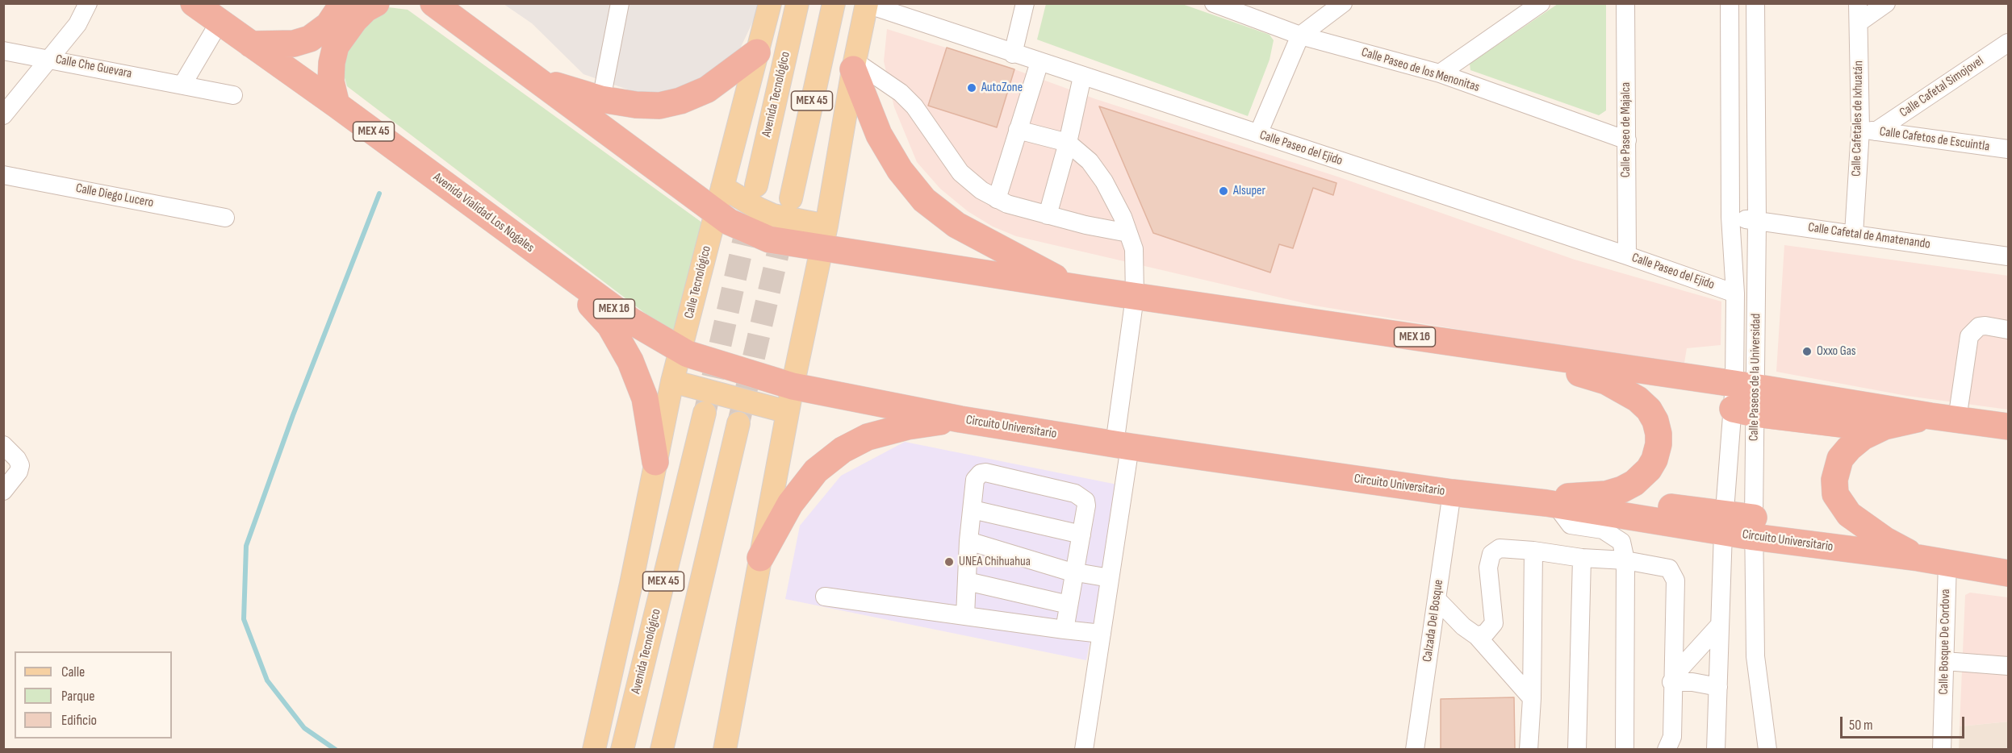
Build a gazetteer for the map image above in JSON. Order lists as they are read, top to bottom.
{
  "streets": {
    "highway": [
      "MEX 45",
      "Avenida Vialidad Los Nogales",
      "MEX 16",
      "Circuito Universitario"
    ],
    "main road": ["Avenida Tecnológico", "Calle Tecnológico"],
    "street": [
      "Calle Che Guevara",
      "Calle Paseo de los Menonitas",
      "Calle Cafetal Simojovel",
      "Calle Cafetales de Ixhuatán",
      "Calle Paseo de Majalca",
      "Calle Cafetos de Escuintla",
      "Calle Paseo del Ejido",
      "Calle Diego Lucero",
      "Calle Cafetal de Amatenando",
      "Calle Paseos de la Universidad",
      "Calzada Del Bosque",
      "Calle Bosque De Cordova"
    ]
  },
  "crossings": [
    ["Calle Paseo de los Menonitas", "Calle Paseo de Majalca"],
    ["Calle Cafetal Simojovel", "Calle Cafetales de Ixhuatán"],
    ["Calle Cafetal Simojovel", "Calle Cafetos de Escuintla"],
    ["MEX 45", "Avenida Vialidad Los Nogales"],
    ["MEX 45", "Calle Tecnológico"],
    ["Calle Cafetales de Ixhuatán", "Calle Cafetos de Escuintla"],
    ["Calle Cafetales de Ixhuatán", "Calle Cafetal de Amatenando"],
    ["Calle Paseo de Majalca", "Calle Paseo del Ejido"],
    ["Calle Paseo del Ejido", "Calle Paseos de la Universidad"],
    ["Avenida Vialidad Los Nogales", "Calle Tecnológico"],
    ["Avenida Vialidad Los Nogales", "Circuito Universitario"],
    ["Calle Cafetal de Amatenando", "Calle Paseos de la Universidad"],
    ["MEX 16", "Calle Paseos de la Universidad"],
    ["Calle Paseos de la Universidad", "Circuito Universitario"],
    ["Circuito Universitario", "Calzada Del Bosque"],
    ["Circuito Universitario", "Calle Bosque De Cordova"]
  ],
  "places": [
    "AutoZone",
    "Alsuper",
    "Oxxo Gas",
    "UNEA Chihuahua"
  ],
  "legend": ["Calle", "Parque", "Edificio"],
  "scale_bar": "50 m"
}
